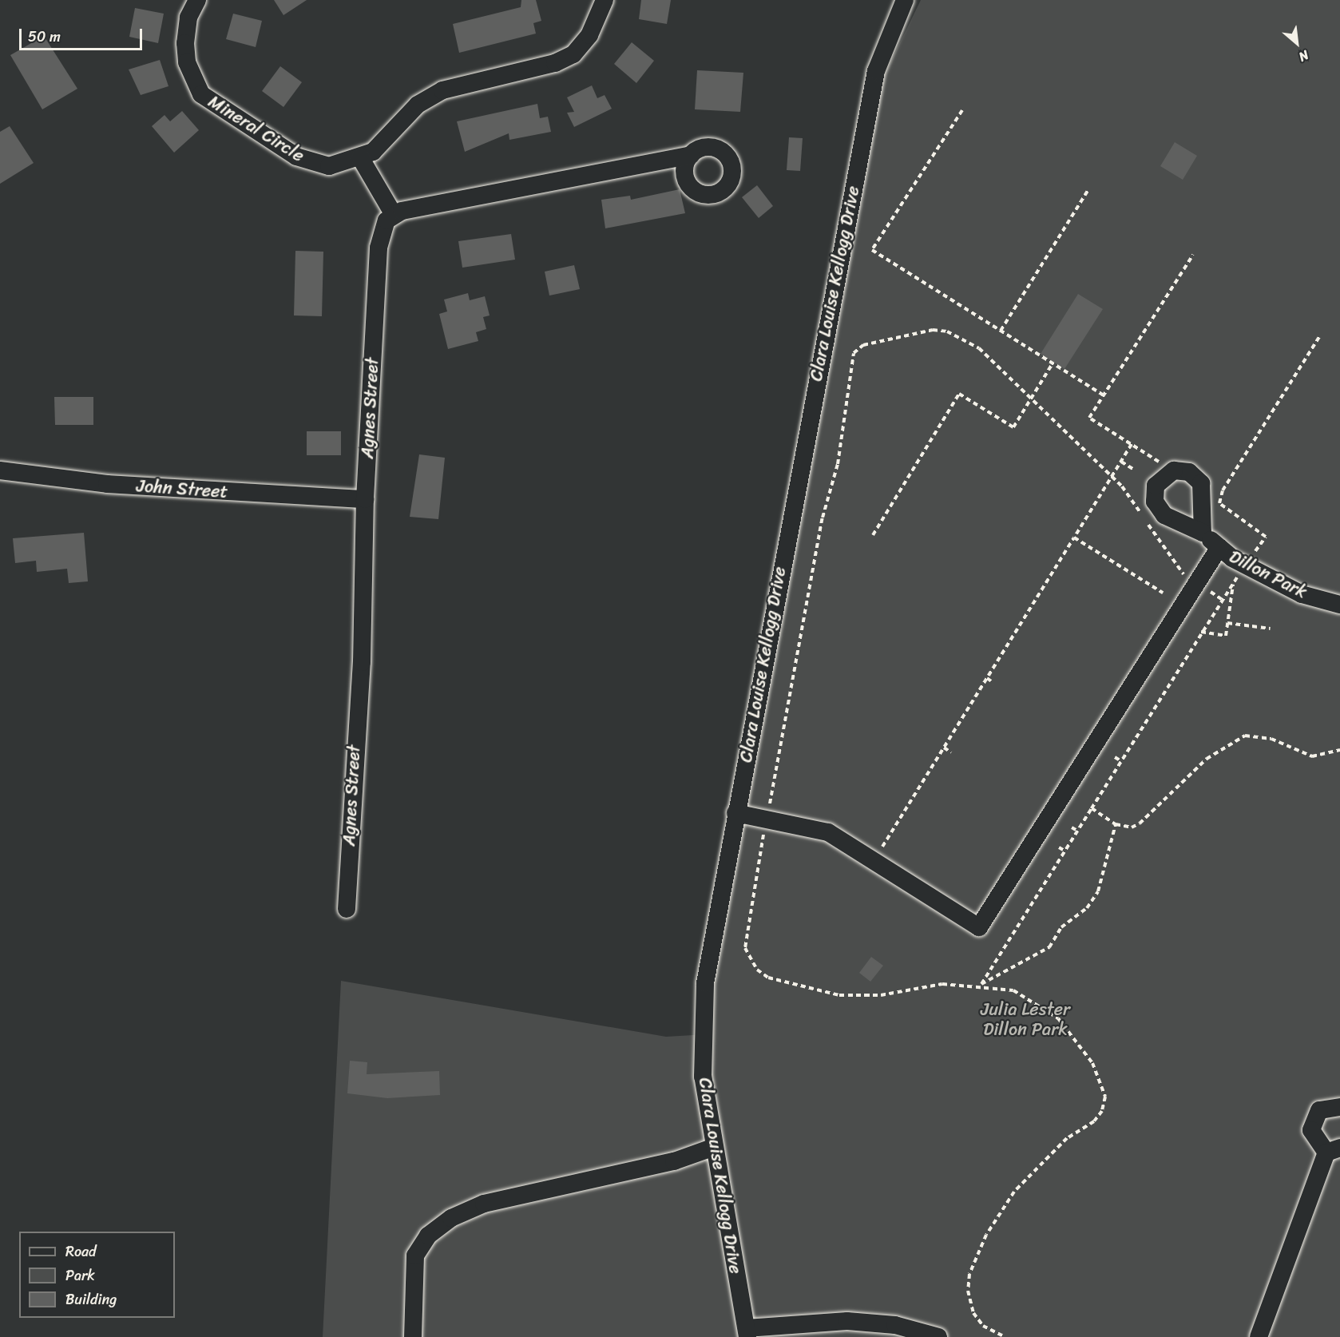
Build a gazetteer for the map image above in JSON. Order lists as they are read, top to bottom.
{
  "streets": {
    "street": [
      "Mineral Circle",
      "Clara Louise Kellogg Drive",
      "Agnes Street",
      "John Street",
      "Dillon Park"
    ]
  },
  "crossings": [
    ["Agnes Street", "John Street"]
  ],
  "parks": ["Julia Lester Dillon Park"],
  "legend": ["Road", "Park", "Building"],
  "scale_bar": "50 m",
  "north": "bottom right"
}
